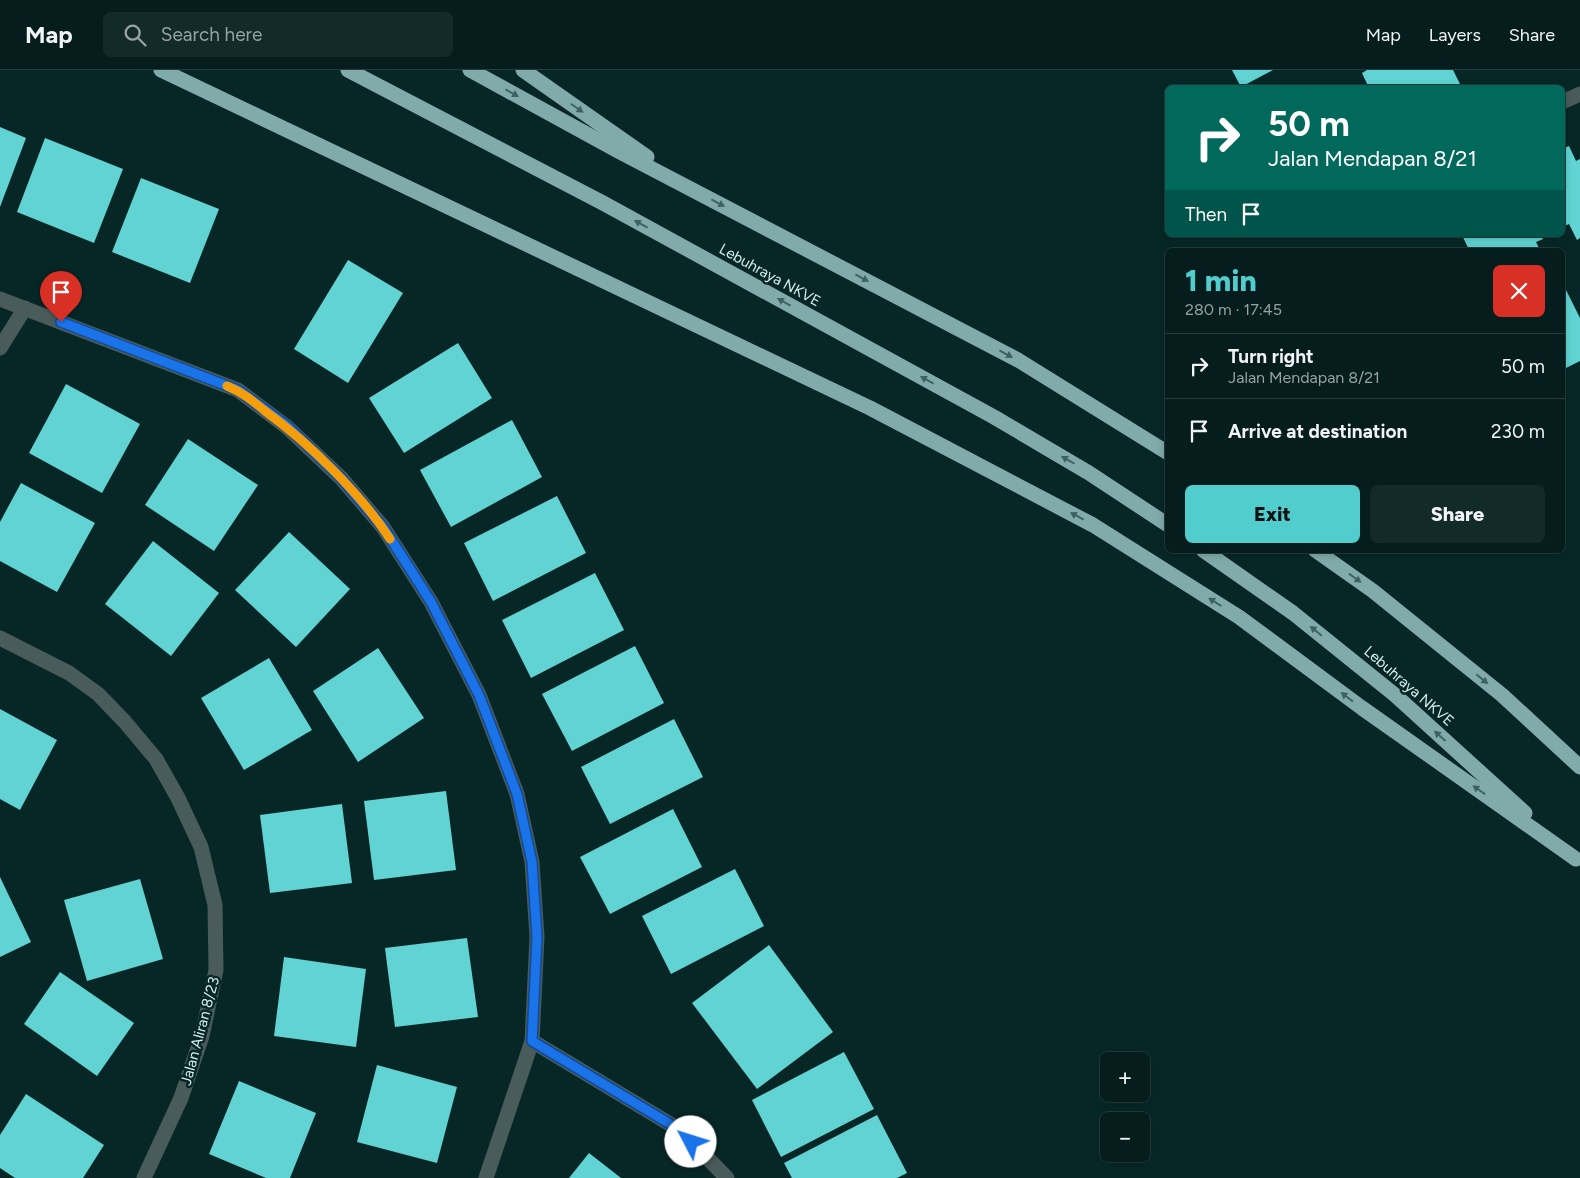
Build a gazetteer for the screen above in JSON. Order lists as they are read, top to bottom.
{
  "streets": {
    "highway": ["Lebuhraya NKVE"],
    "street": ["Jalan Aliran 8/23"]
  },
  "page": {
    "header": "Map",
    "search": "Search here",
    "nav": ["Map", "Layers", "Share"],
    "turn": ["50 m", "Jalan Mendapan 8/21"],
    "then": "Then",
    "heading": ["1 min", "280 m · 17:45"],
    "list": [
      {
        "name": "Turn right",
        "note": "Jalan Mendapan 8/21",
        "value": "50 m"
      },
      {
        "name": "Arrive at destination",
        "value": "230 m"
      }
    ],
    "buttons": ["Exit", "Share"],
    "map_buttons": ["+", "−"]
  }
}
